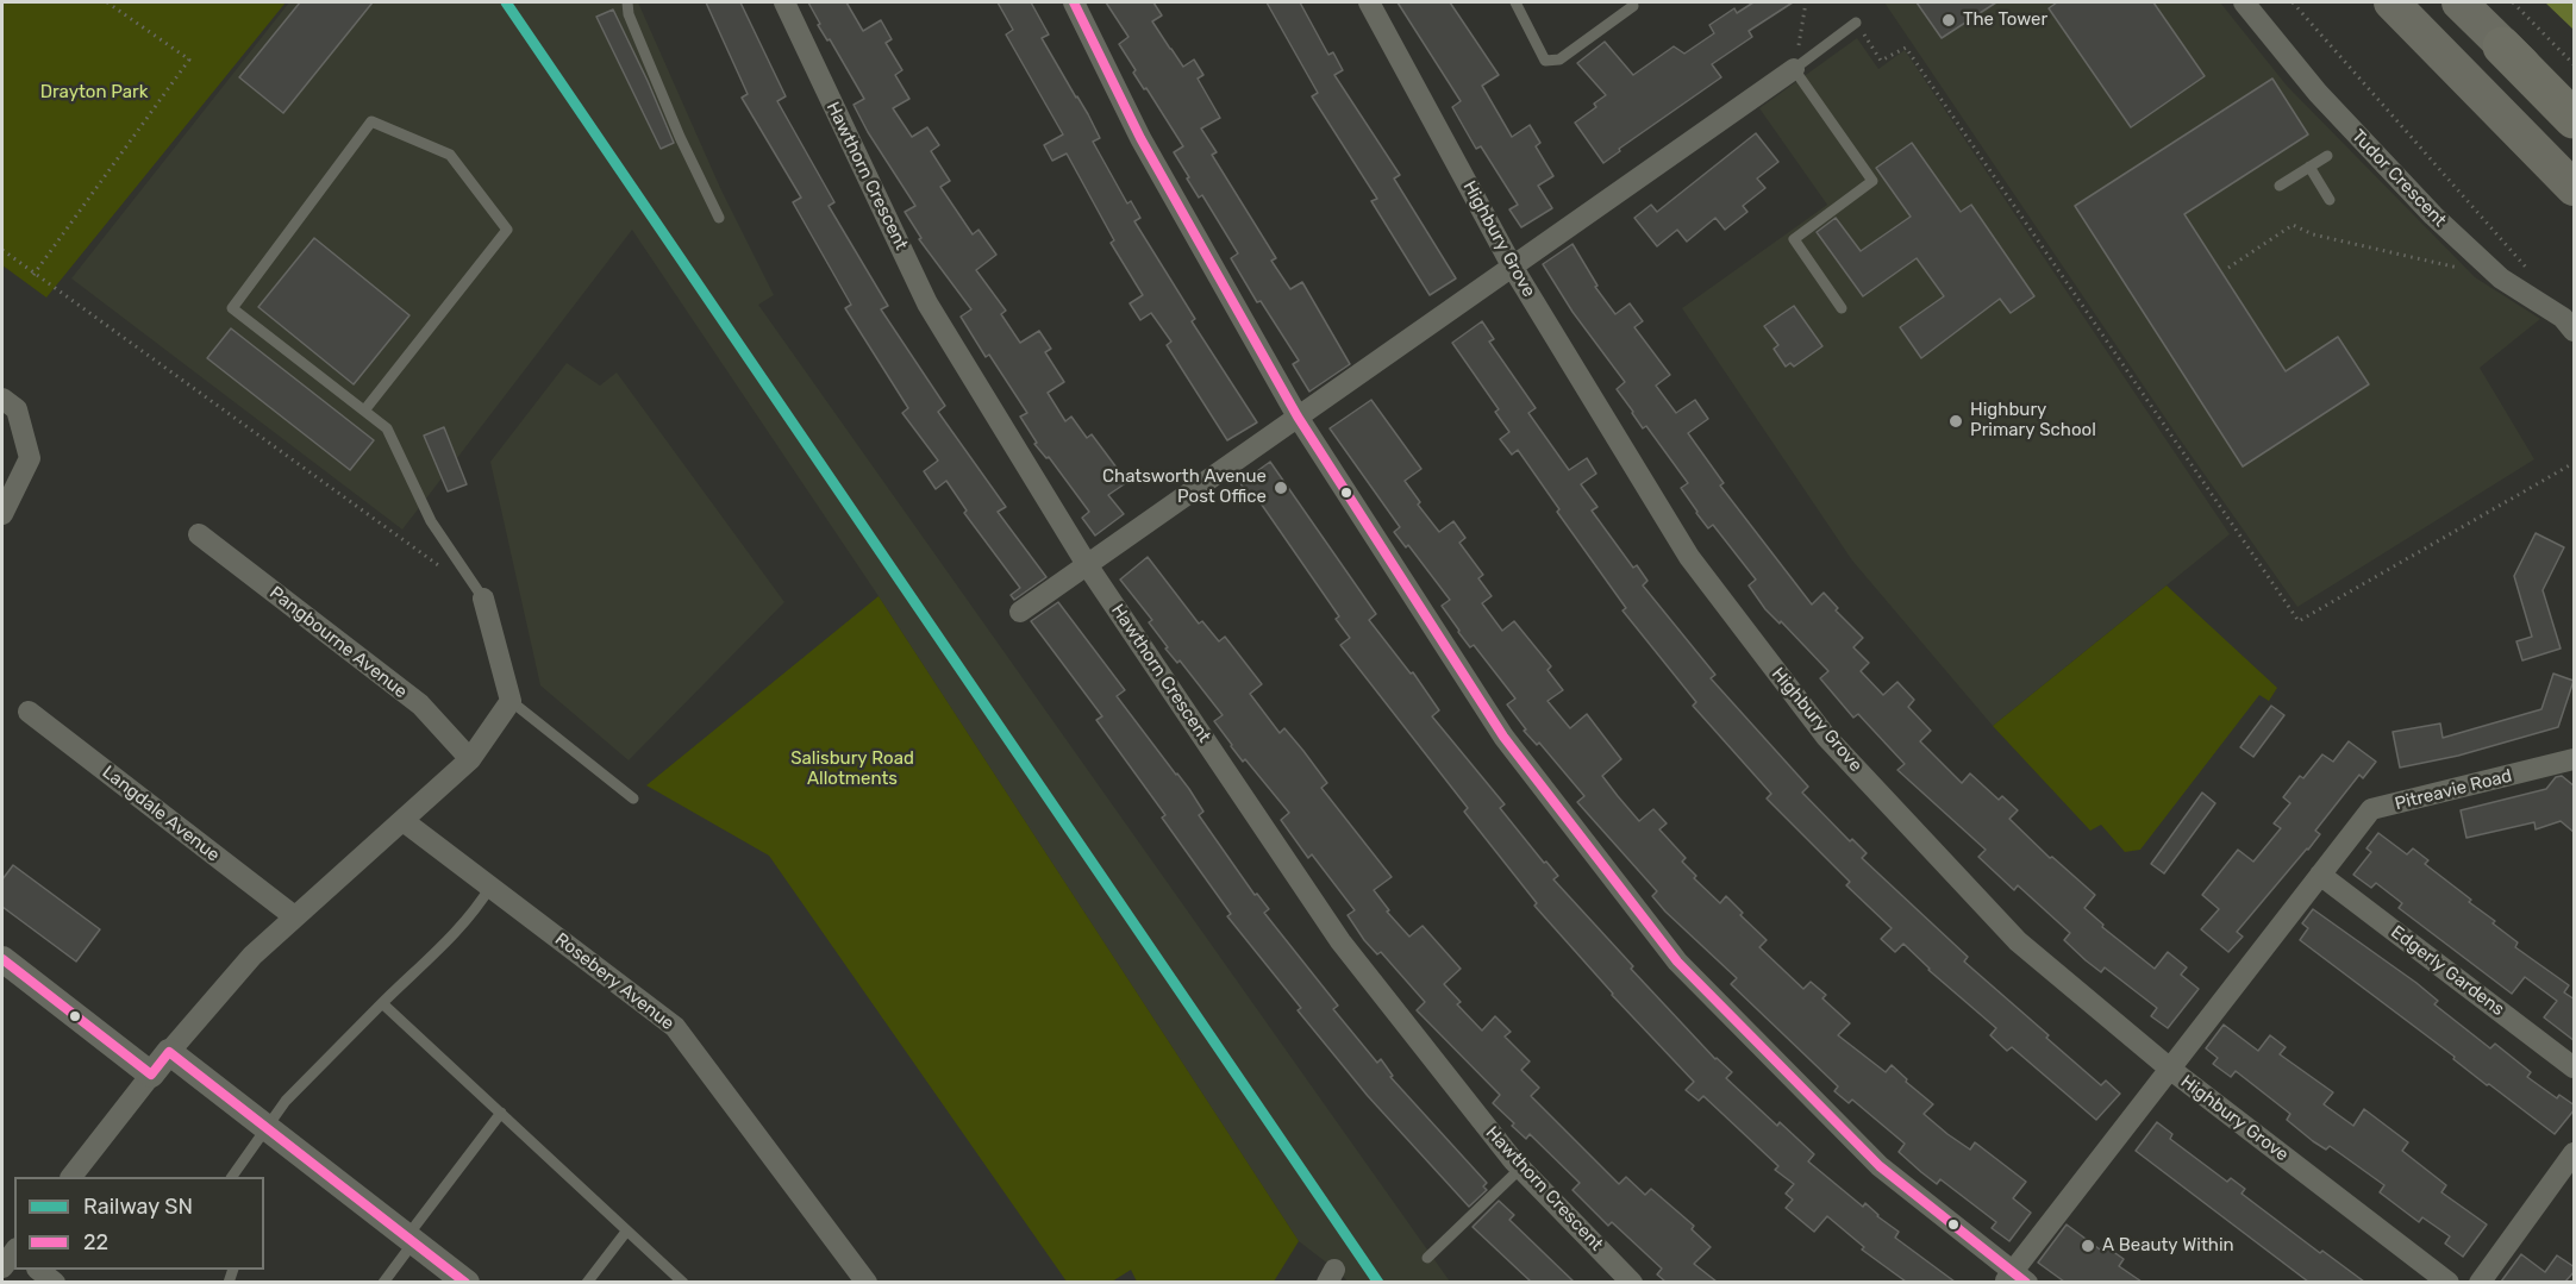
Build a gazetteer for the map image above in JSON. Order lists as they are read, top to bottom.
{
  "streets": {
    "street": [
      "Hawthorn Crescent",
      "Tudor Crescent",
      "Highbury Grove",
      "Pangbourne Avenue",
      "Pitreavie Road",
      "Langdale Avenue",
      "Edgerly Gardens",
      "Rosebery Avenue"
    ]
  },
  "crossings": [
    ["Highbury Grove", "Pitreavie Road"],
    ["Pitreavie Road", "Edgerly Gardens"]
  ],
  "parks": ["Drayton Park", "Salisbury Road Allotments"],
  "places": [
    "The Tower",
    "Highbury Primary School",
    "Chatsworth Avenue Post Office",
    "A Beauty Within"
  ],
  "lines": ["rail line SN", "transit line 22"],
  "legend": ["Railway SN", "22"]
}
